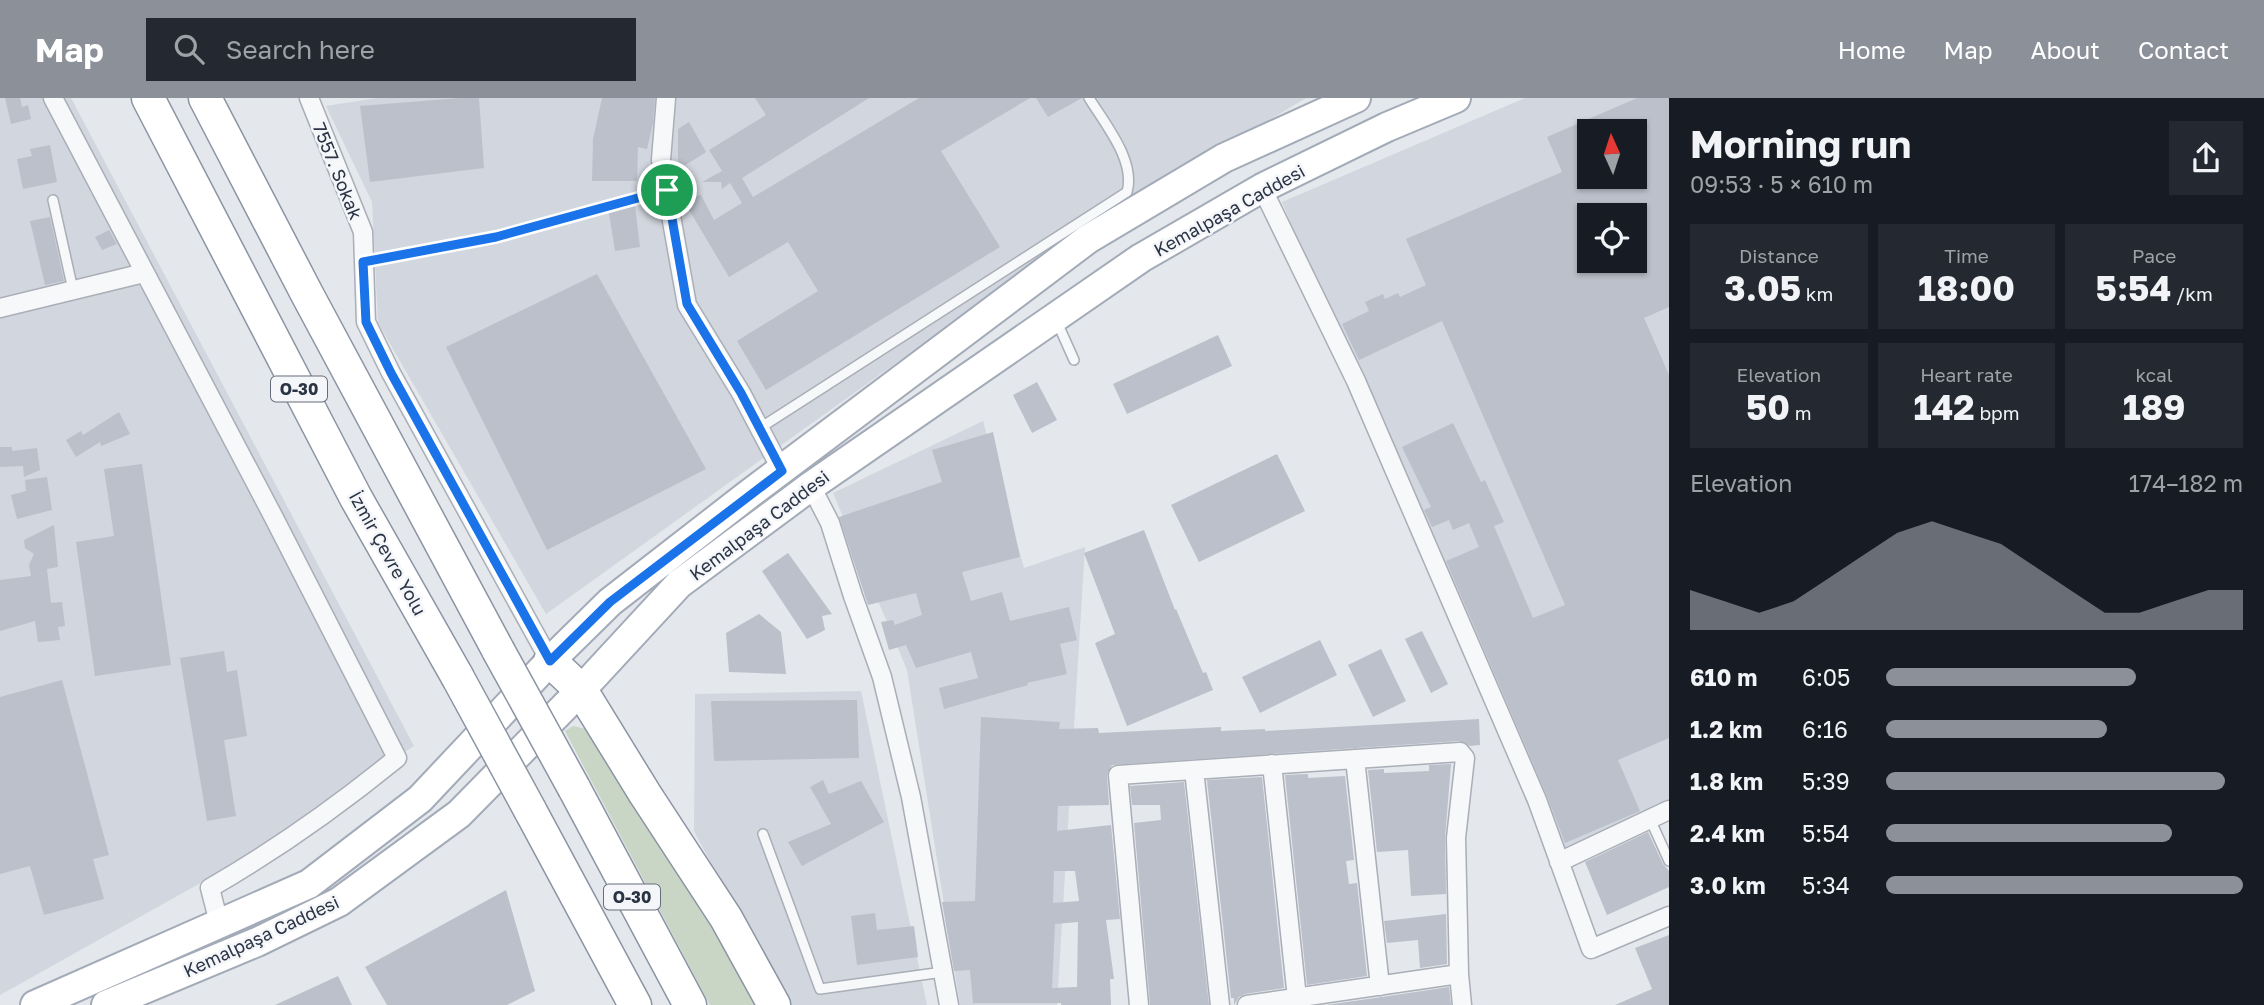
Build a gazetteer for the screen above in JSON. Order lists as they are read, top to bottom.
{
  "streets": {
    "highway": ["O-30", "İzmir Çevre Yolu"],
    "main road": ["Kemalpaşa Caddesi"],
    "street": ["7557. Sokak"]
  },
  "crossings": [
    ["7557. Sokak", "Kemalpaşa Caddesi"]
  ],
  "north": "top",
  "page": {
    "header": "Map",
    "search": "Search here",
    "nav": [
      "Home",
      "Map",
      "About",
      "Contact"
    ],
    "heading": ["Morning run", "09:53 · 5 × 610 m"],
    "stats": [
      ["Distance", "3.05 km"],
      ["Time", "18:00"],
      ["Pace", "5:54 /km"],
      ["Elevation", "50 m"],
      ["Heart rate", "142 bpm"],
      ["kcal", "189"]
    ],
    "chart": ["Elevation", "174–182 m"],
    "list": [
      {
        "name": "610 m",
        "note": "6:05"
      },
      {
        "name": "1.2 km",
        "note": "6:16"
      },
      {
        "name": "1.8 km",
        "note": "5:39"
      },
      {
        "name": "2.4 km",
        "note": "5:54"
      },
      {
        "name": "3.0 km",
        "note": "5:34"
      }
    ]
  }
}
